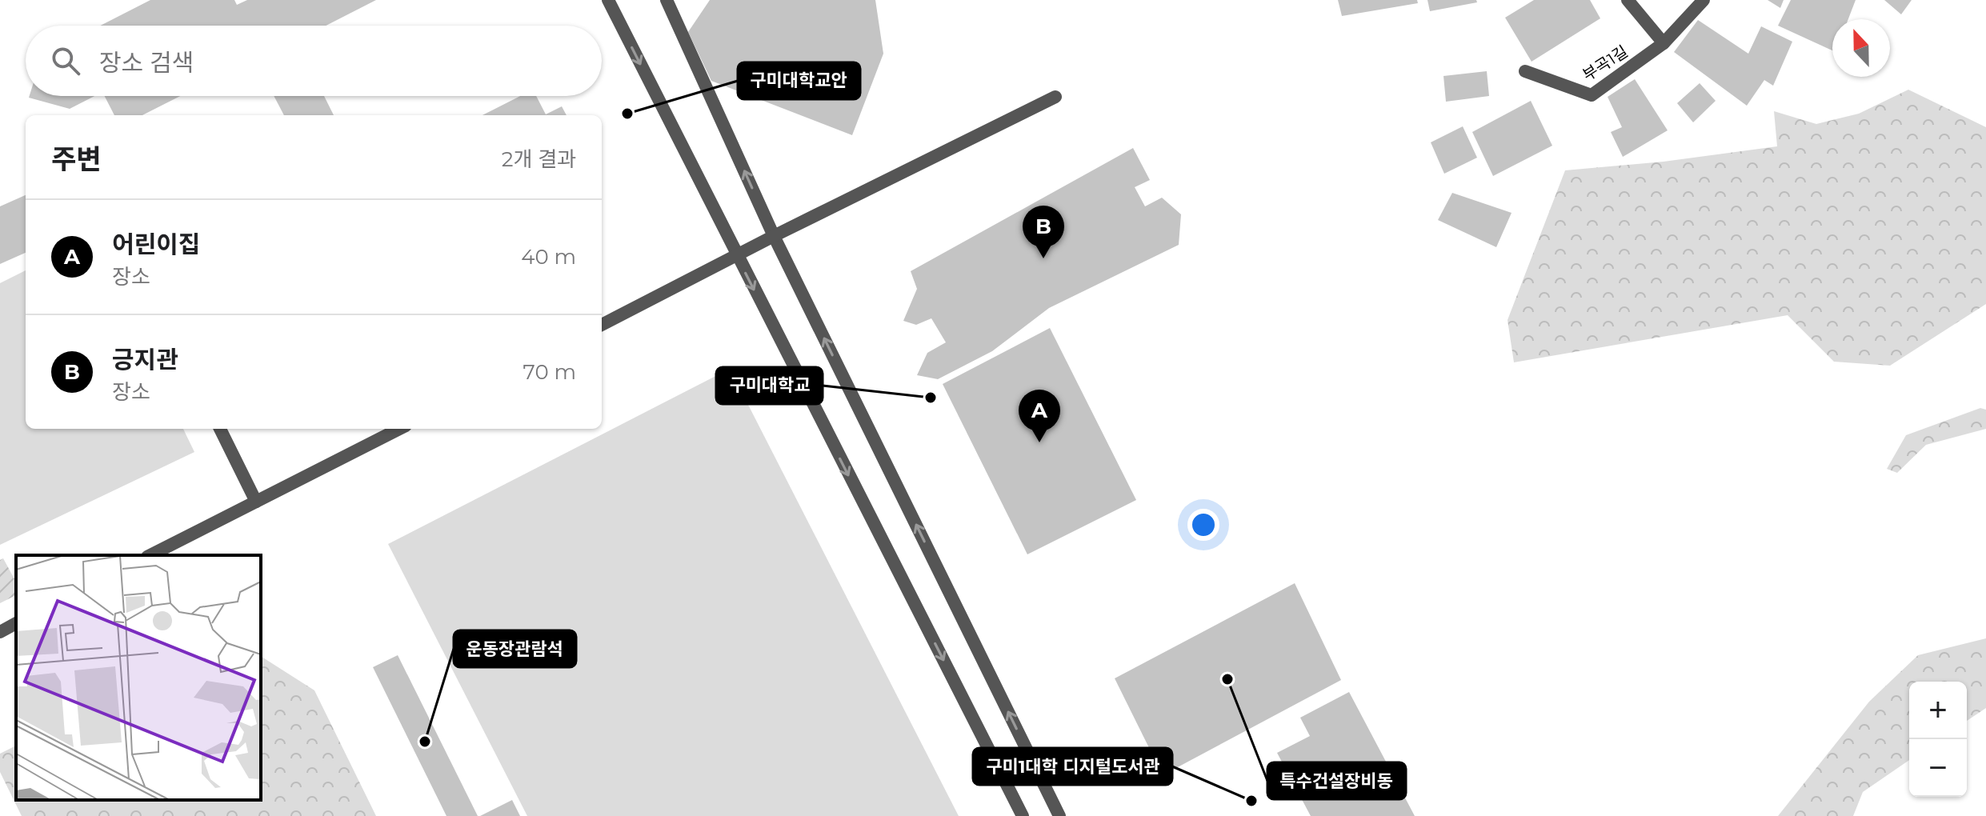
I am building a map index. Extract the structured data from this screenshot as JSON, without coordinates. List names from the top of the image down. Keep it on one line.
{"streets":{"street":["부곡1길"]},"places":["구미대학교안","구미대학교","특수건설장비동","운동장관람석","구미1대학 디지털도서관"],"north":"top","page":{"search":"장소 검색","heading":["주변","2개 결과"],"list":[{"mark":"A","name":"어린이집","note":"장소","value":"40 m"},{"mark":"B","name":"긍지관","note":"장소","value":"70 m"}],"pins":["B","A"],"map_buttons":["+","−"]}}
